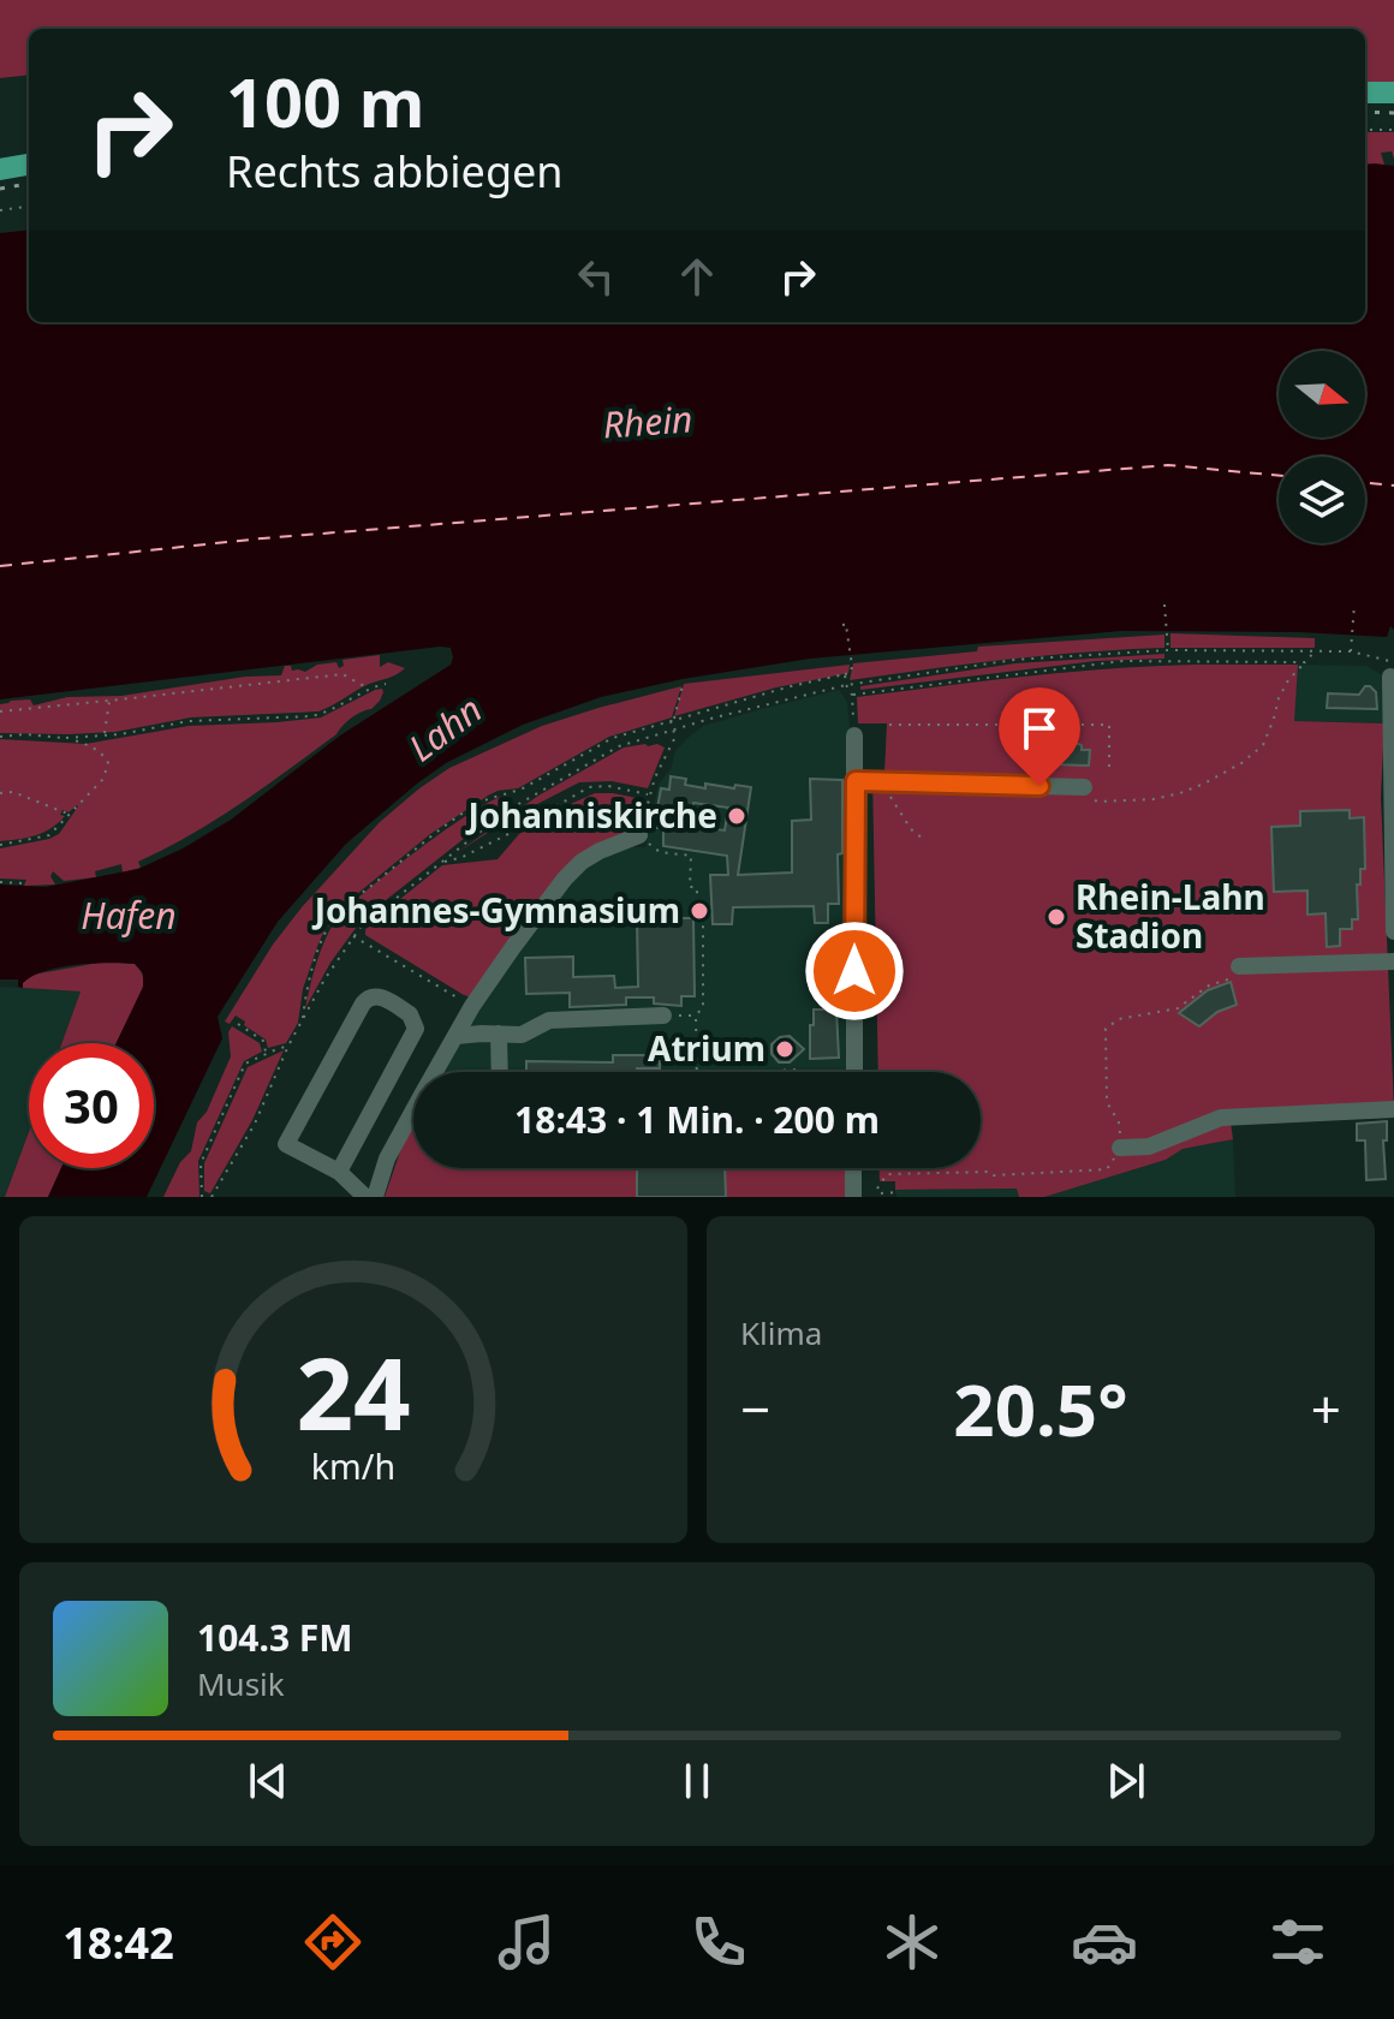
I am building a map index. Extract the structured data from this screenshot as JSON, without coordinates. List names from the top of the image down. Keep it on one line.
{"water":["Rhein","Lahn","Hafen"],"places":["Johanniskirche","Johannes-Gymnasium","Rhein-Lahn Stadion","Atrium"],"north":"right","page":{"turn":["100 m","Rechts abbiegen"],"limit":"30","trip":"18:43 · 1 Min. · 200 m","tile":"Klima","heat":["−","20.5°","+"],"song":["104.3 FM","Musik"],"tabs":"18:42","gauge":["24","km/h"]}}
